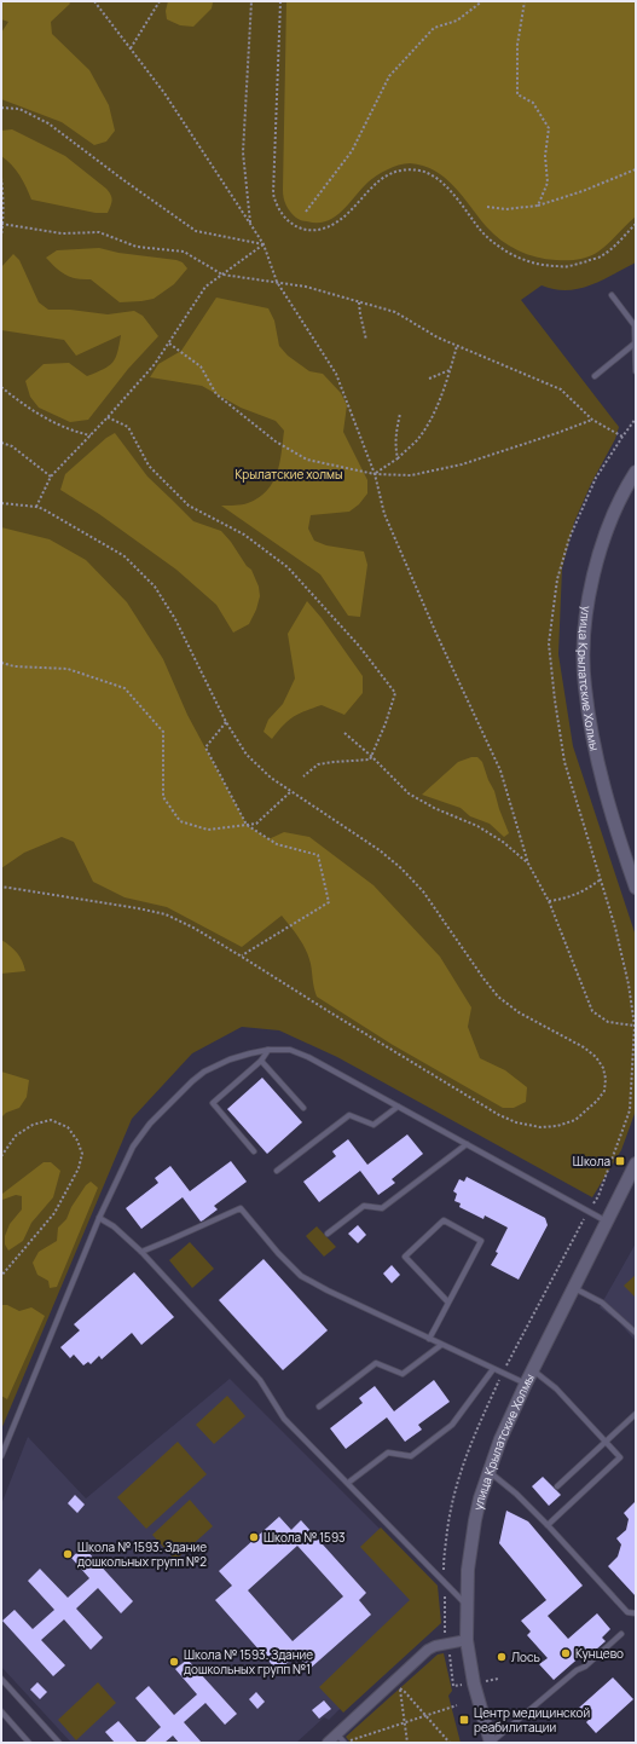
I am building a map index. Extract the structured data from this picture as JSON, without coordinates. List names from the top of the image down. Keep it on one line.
{"streets":{"street":["улица Крылатские Холмы"]},"parks":["Крылатские холмы"],"places":{"transit":["Школа","Центр медицинской реабилитации"],"other":["Школа № 1593","Школа № 1593. Здание дошкольных групп №2","Кунцево","Лось","Школа № 1593. Здание дошкольных групп №1"]}}
